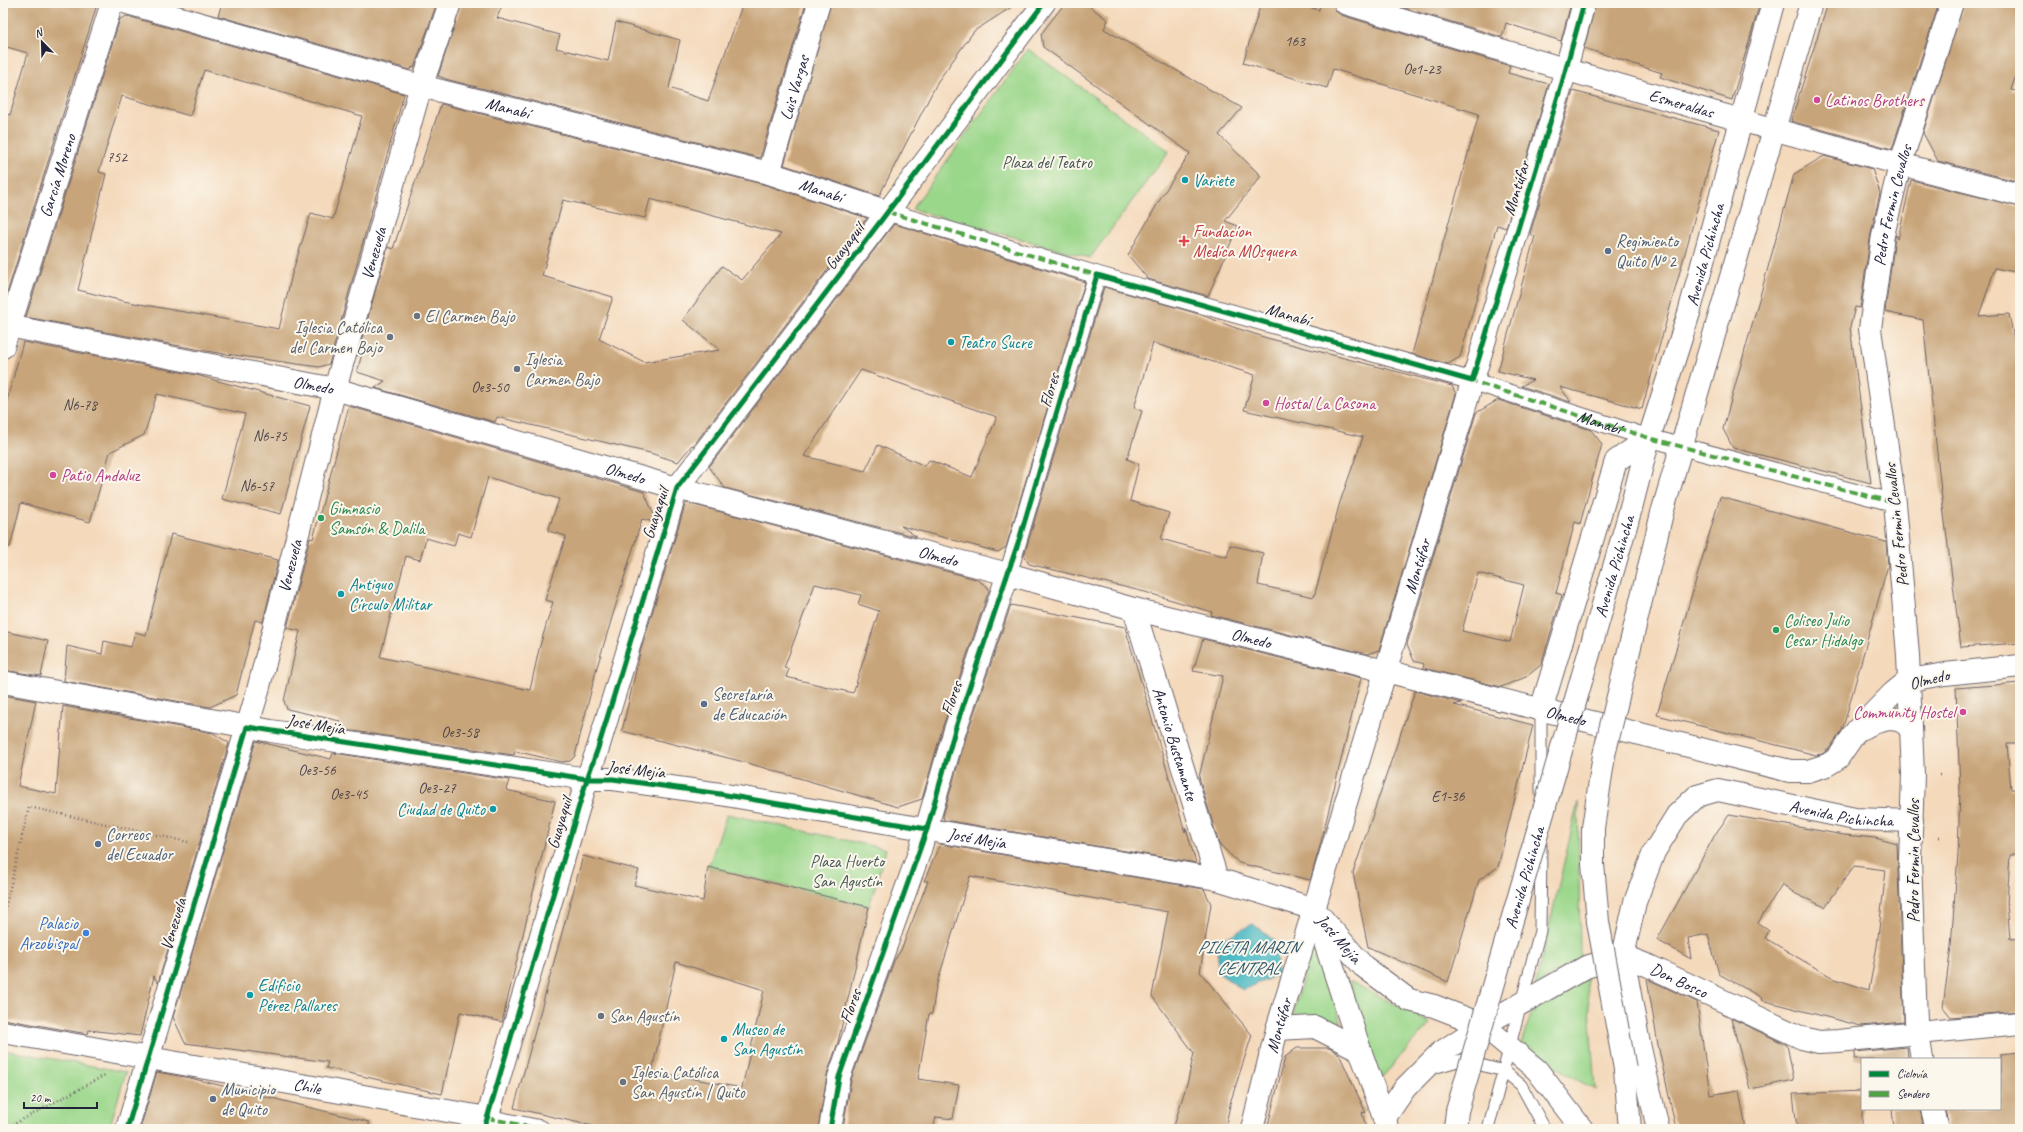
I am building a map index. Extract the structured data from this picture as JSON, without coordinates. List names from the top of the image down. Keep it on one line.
{"streets":{"street":["Luis Vargas","Esmeraldas","Manabí","García Moreno","Montúfar","Pedro Fermin Cevallos","Guayaquil","Venezuela","Avenida Pichincha","Olmedo","Flores","José Mejía","Antonio Bustamante","Don Bosco","Chile"]},"crossings":[["Luis Vargas","Manabí"],["Esmeraldas","Montúfar"],["Esmeraldas","Pedro Fermin Cevallos"],["Esmeraldas","Avenida Pichincha"],["Manabí","Montúfar"],["Manabí","Pedro Fermin Cevallos"],["Manabí","Guayaquil"],["Manabí","Venezuela"],["Manabí","Avenida Pichincha"],["Manabí","Flores"],["García Moreno","Olmedo"],["Montúfar","Olmedo"],["Montúfar","José Mejía"],["Pedro Fermin Cevallos","Avenida Pichincha"],["Pedro Fermin Cevallos","Olmedo"],["Pedro Fermin Cevallos","Don Bosco"],["Guayaquil","Olmedo"],["Guayaquil","José Mejía"],["Guayaquil","Chile"],["Venezuela","Olmedo"],["Venezuela","José Mejía"],["Venezuela","Chile"],["Avenida Pichincha","Don Bosco"],["Olmedo","Flores"],["Olmedo","Antonio Bustamante"],["Flores","José Mejía"],["José Mejía","Antonio Bustamante"]],"water":["PILETA MARIN CENTRAL"],"parks":["Plaza del Teatro","Plaza Huerto San Agustín"],"places":{"other":["Latinos Brothers","Variete","Regimiento Quito Nº 2","El Carmen Bajo","Iglesia Católica del Carmen Bajo","Teatro Sucre","Iglesia Carmen Bajo","Hostal La Casona","Patio Andaluz","Gimnasio Samsón & Dalila","Antiguo Círculo Militar","Coliseo Julio Cesar Hidalgo","Secretaría de Educación","Community Hostel","Ciudad de Quito","Correos del Ecuador","Palacio Arzobispal","Edificio Pérez Pallares","San Agustín","Museo de San Agustín","Iglesia Católica San Agustín | Quito","Municipio de Quito"],"health":["Fundacíon Medíca MOsquera"]},"house_numbers":["163","Oe1-23","752","Oe3-50","N6-78","N6-75","N6-57","Oe3-58","Oe3-56","Oe3-27","Oe3-45","E1-36"],"legend":["Ciclovía","Sendero"],"scale_bar":"20 m","north":"top left"}
